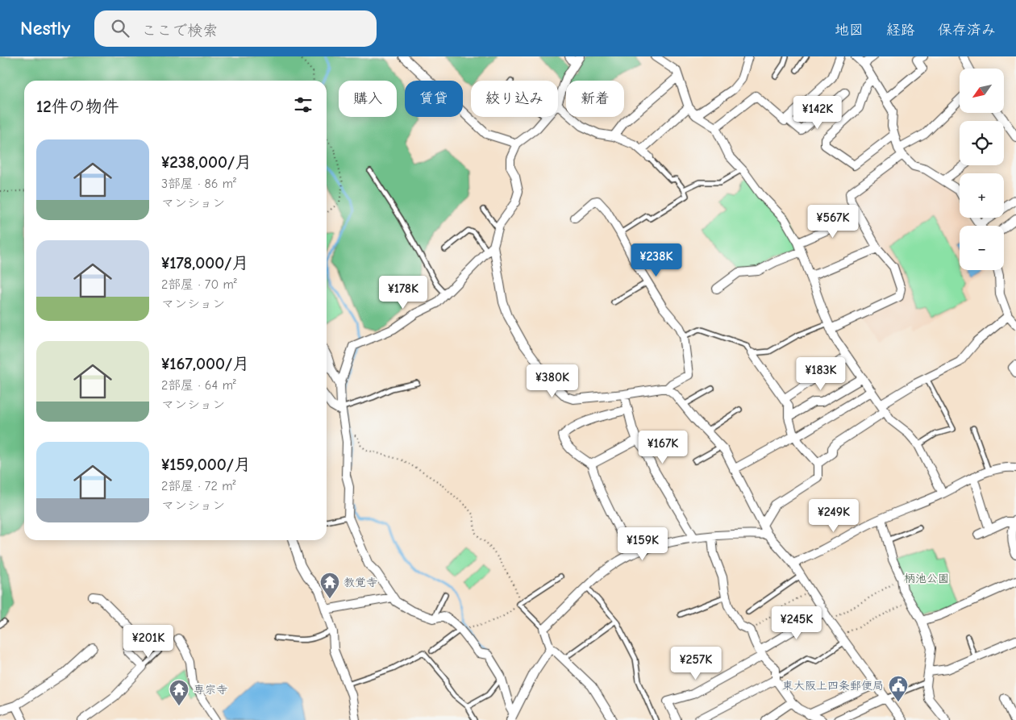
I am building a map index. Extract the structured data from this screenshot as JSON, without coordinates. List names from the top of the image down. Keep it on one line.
{"parks":["柄池公園"],"places":{"temple":["教覚寺","専宗寺"],"public building":["東大阪上四条郵便局"]},"north":"bottom left","page":{"header":"Nestly","search":"ここで検索","nav":["地図","経路","保存済み"],"map_buttons":["+","−"],"chip":["購入","賃貸","絞り込み","新着"],"heading":"12件の物件","price":["¥142K","¥567K","¥238K","¥178K","¥183K","¥380K","¥167K","¥249K","¥159K","¥245K","¥201K","¥257K"],"list":[{"name":"¥238,000/月","note":"3部屋 · 86 m² · マンション"},{"name":"¥178,000/月","note":"2部屋 · 70 m² · マンション"},{"name":"¥167,000/月","note":"2部屋 · 64 m² · マンション"},{"name":"¥159,000/月","note":"2部屋 · 72 m² · マンション"}]}}
